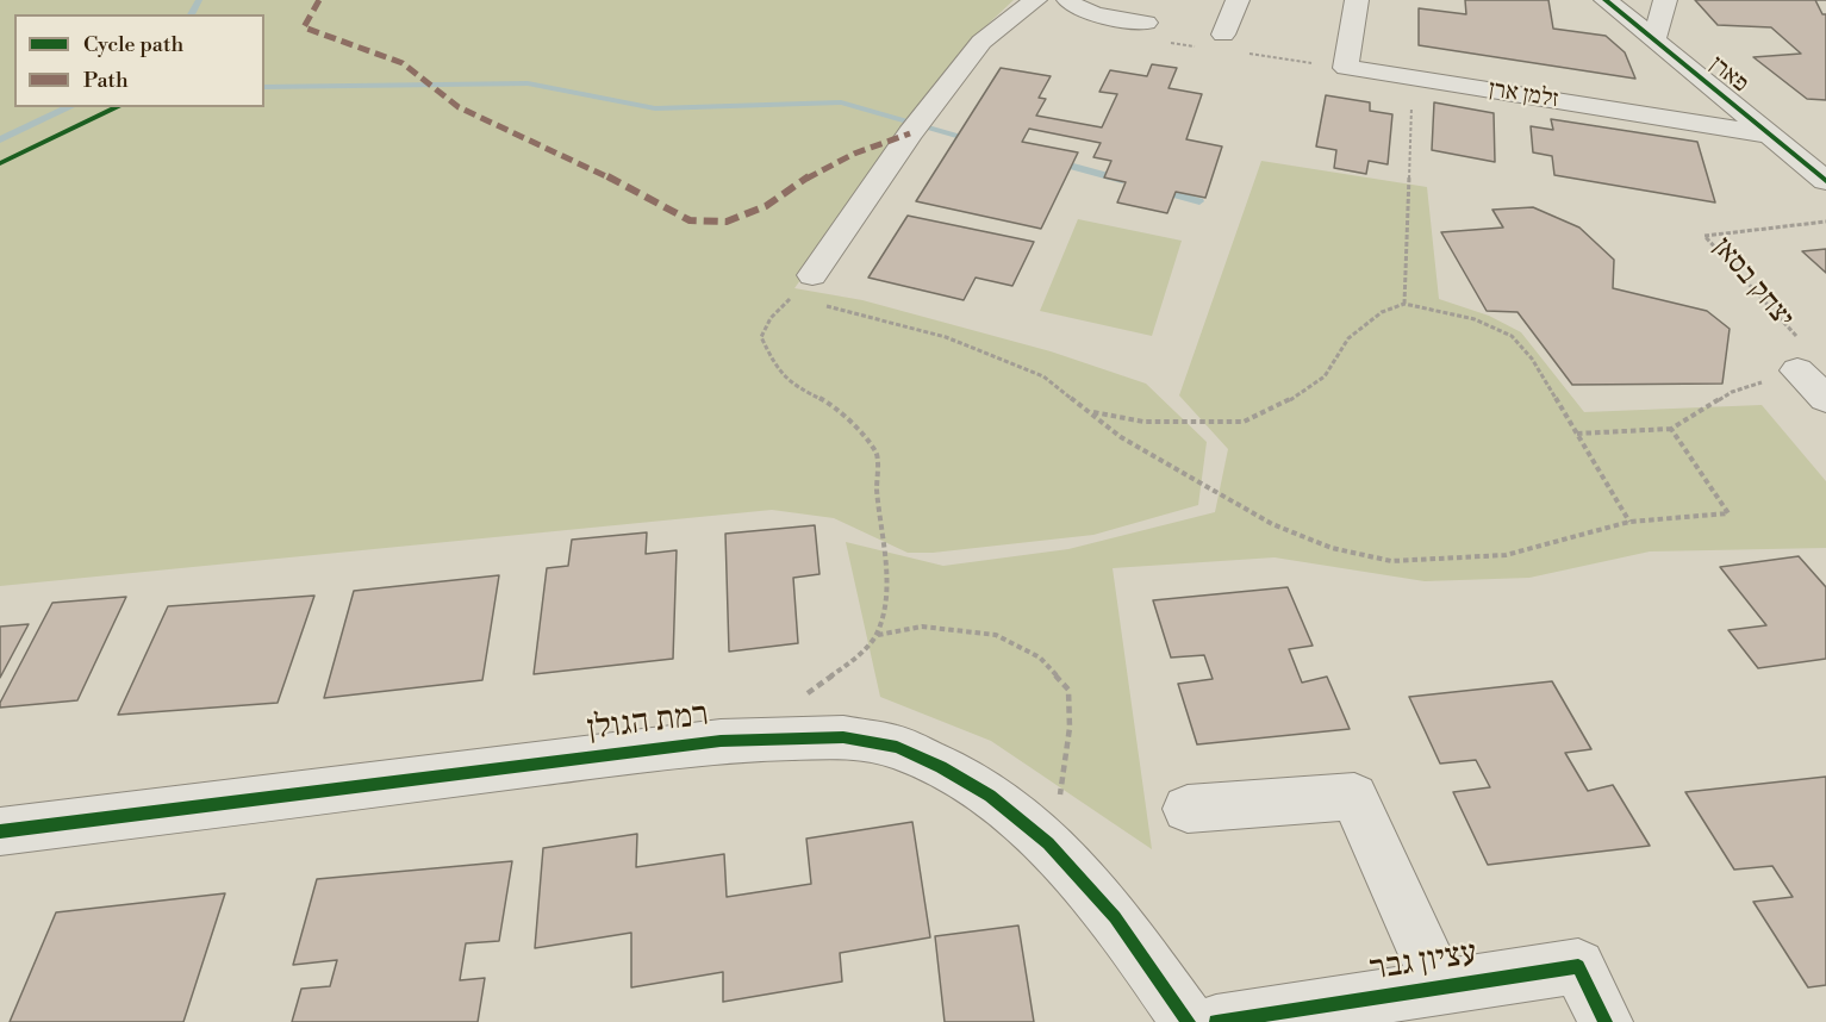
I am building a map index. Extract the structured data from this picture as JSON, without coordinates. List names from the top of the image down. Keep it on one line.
{"streets":{"street":["פארן","זלמן ארן","יצחק בסאן","רמת הגולן","עציון גבר"]},"crossings":[["פארן","זלמן ארן"]],"legend":["Cycle path","Path"]}
